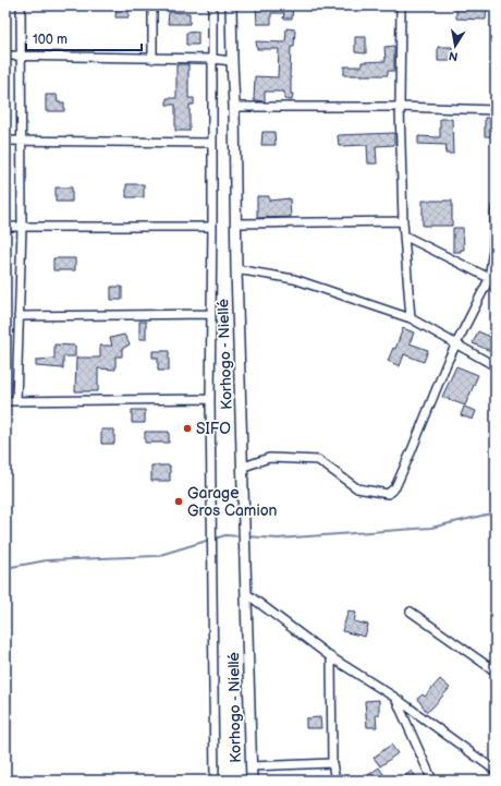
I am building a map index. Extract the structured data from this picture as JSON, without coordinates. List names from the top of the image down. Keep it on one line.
{"streets":{"main road":["Korhogo - Niellé"]},"places":["SIFO","Garage Gros Camion"],"scale_bar":"100 m","north":"bottom"}
